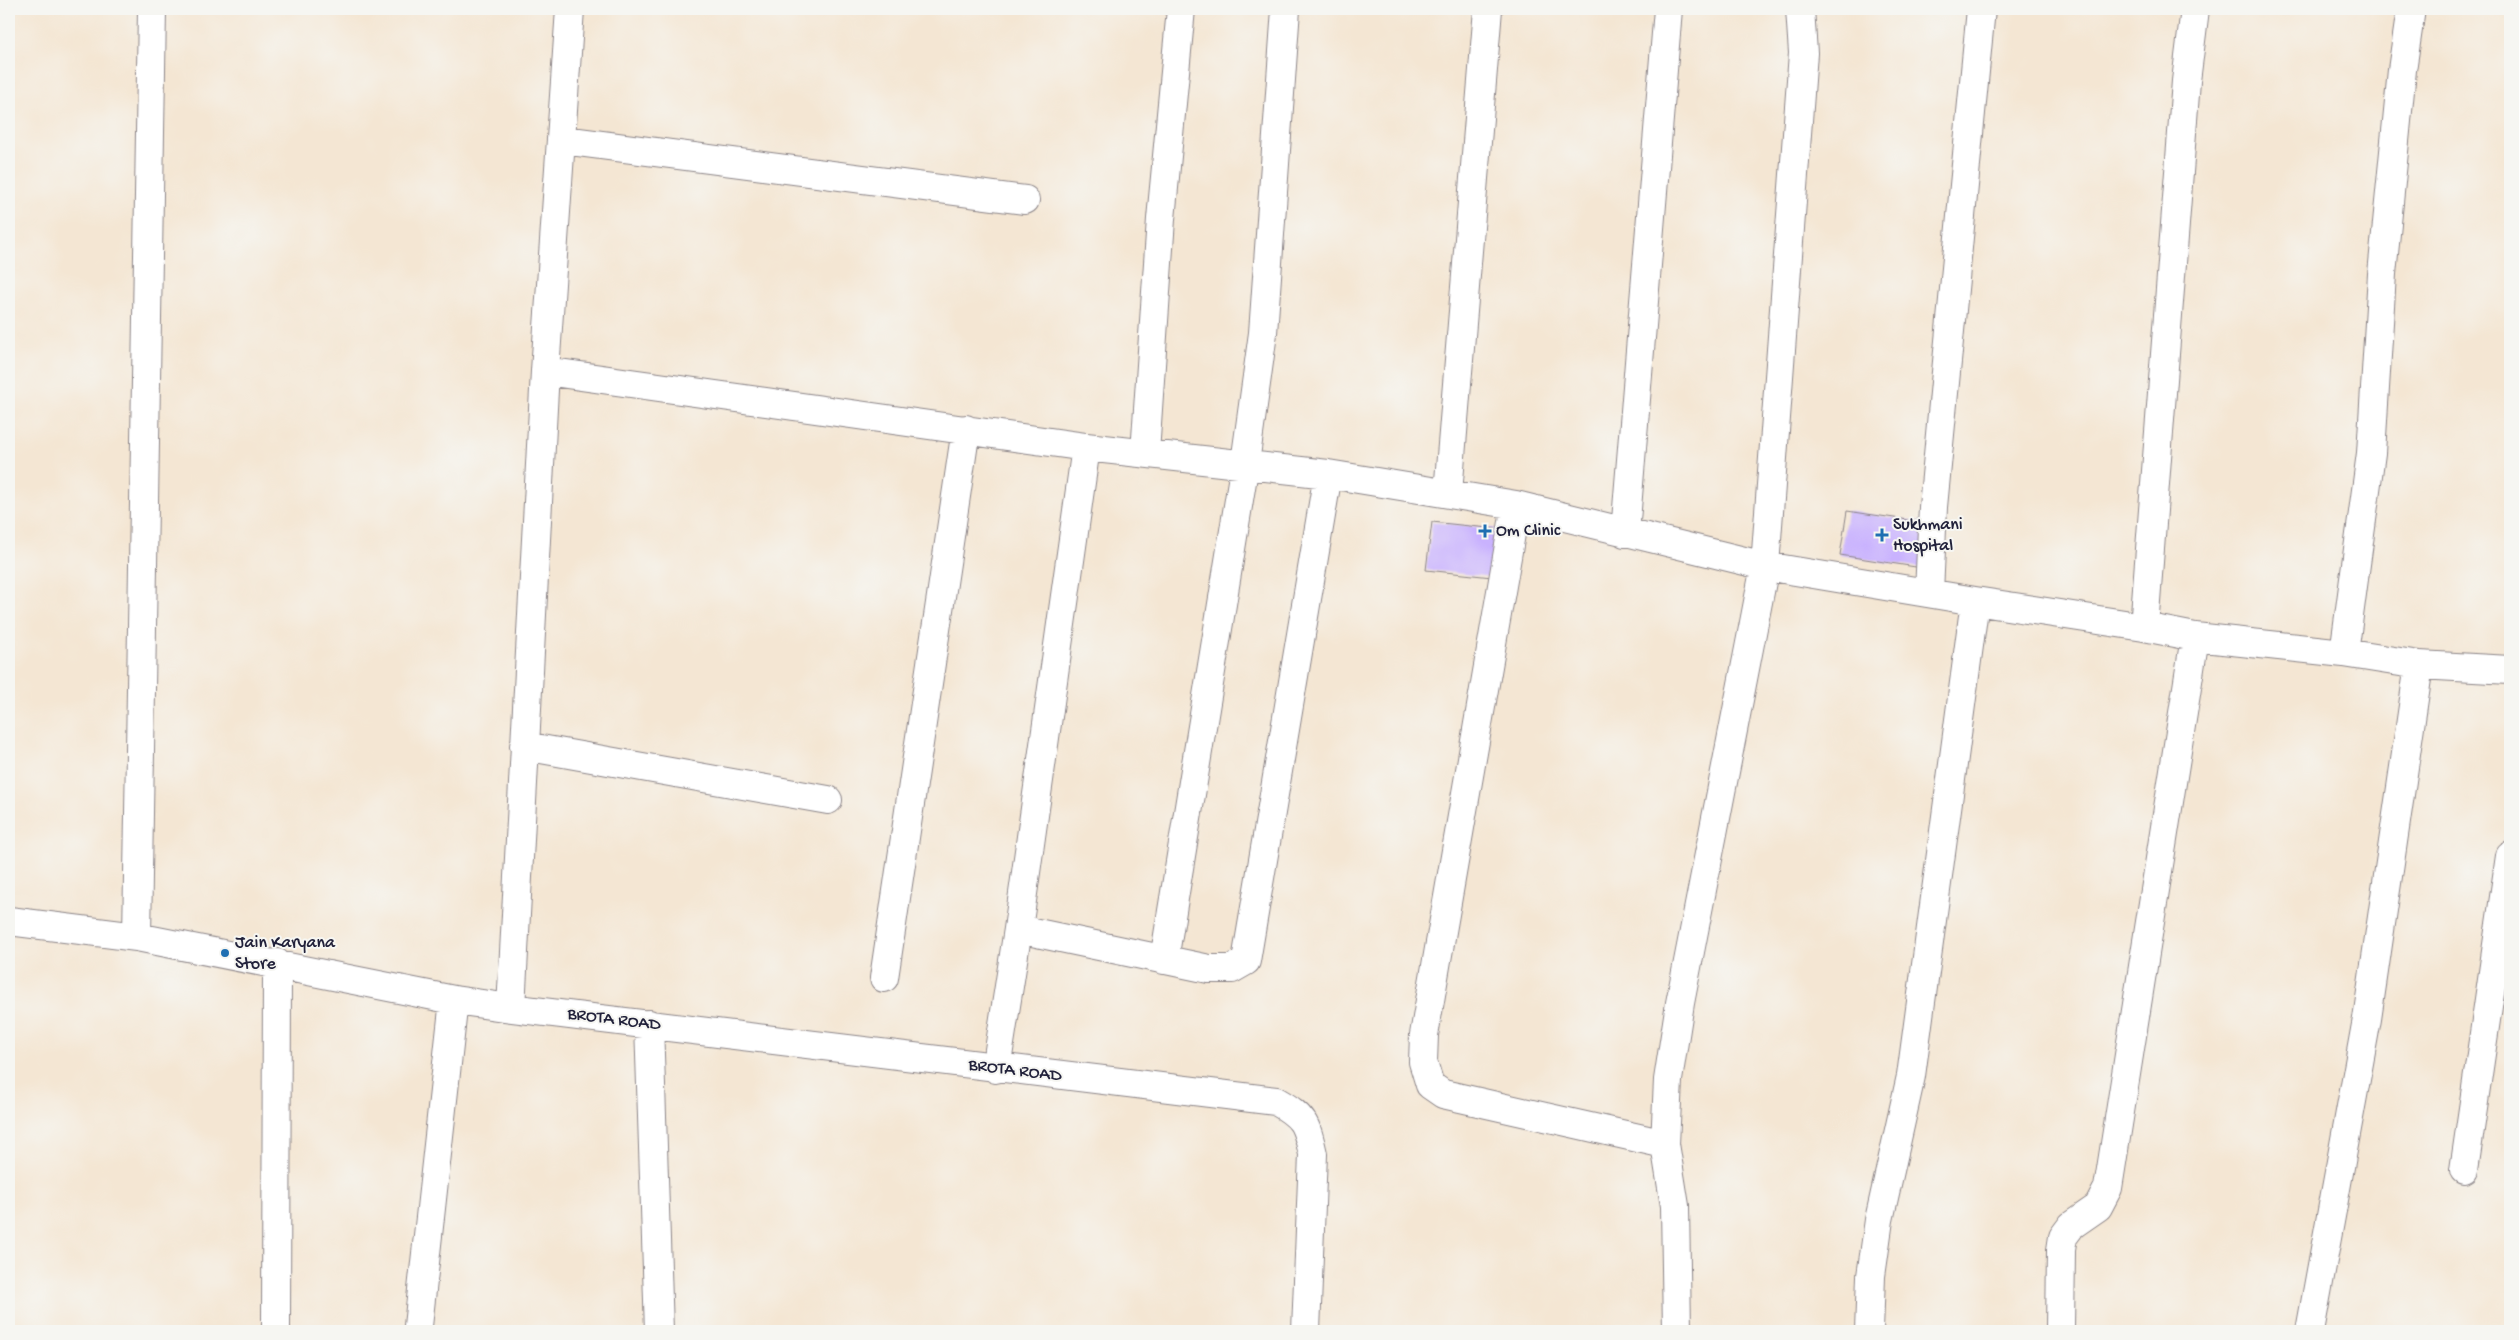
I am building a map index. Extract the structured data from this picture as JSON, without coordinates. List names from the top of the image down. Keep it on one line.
{"streets":{"street":["BROTA ROAD"]},"places":{"health":["Om Clinic","Sukhmani Hospital"],"other":["Jain Karyana Store"]}}
